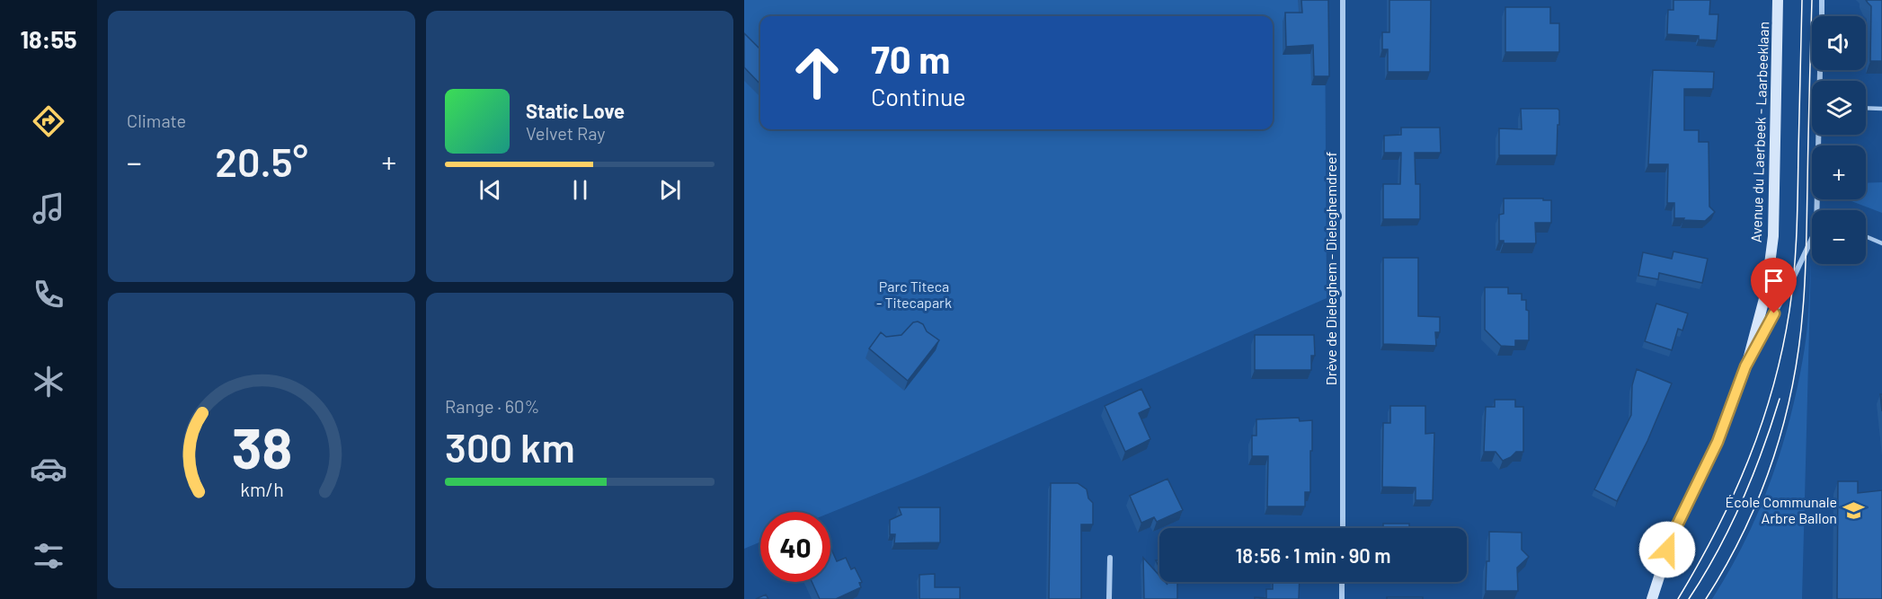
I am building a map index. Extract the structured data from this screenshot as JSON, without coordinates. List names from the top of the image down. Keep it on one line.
{"streets":{"street":["Avenue du Laerbeek - Laarbeeklaan","Drève de Dieleghem - Dieleghemdreef"]},"parks":["Parc Titeca - Titecapark"],"places":{"school or university":["École Communale Arbre Ballon"]},"page":{"tabs":"18:55","tile":["Climate",["Range · 60%","300 km"]],"map_buttons":["+","−"],"turn":["70 m","Continue"],"song":["Static Love","Velvet Ray"],"heat":["−","20.5°","+"],"limit":"40","trip":"18:56 · 1 min · 90 m","gauge":["38","km/h"]}}
